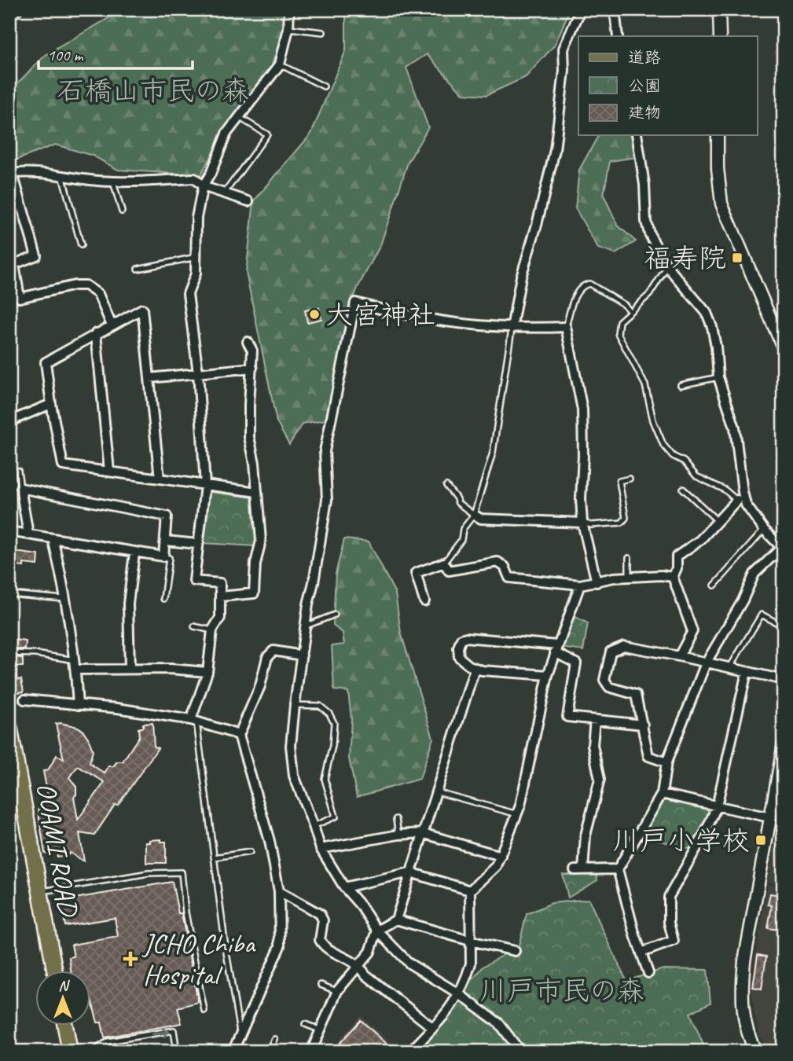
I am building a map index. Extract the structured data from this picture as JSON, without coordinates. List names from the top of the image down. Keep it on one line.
{"streets":{"main road":["OOAMI ROAD"]},"parks":["石橋山市民の森","川戸市民の森"],"places":{"transit":["福寿院","川戸小学校"],"other":["大宮神社"],"health":["JCHO Chiba Hospital"]},"legend":["道路","公園","建物"],"scale_bar":"100 m","north":"top"}
